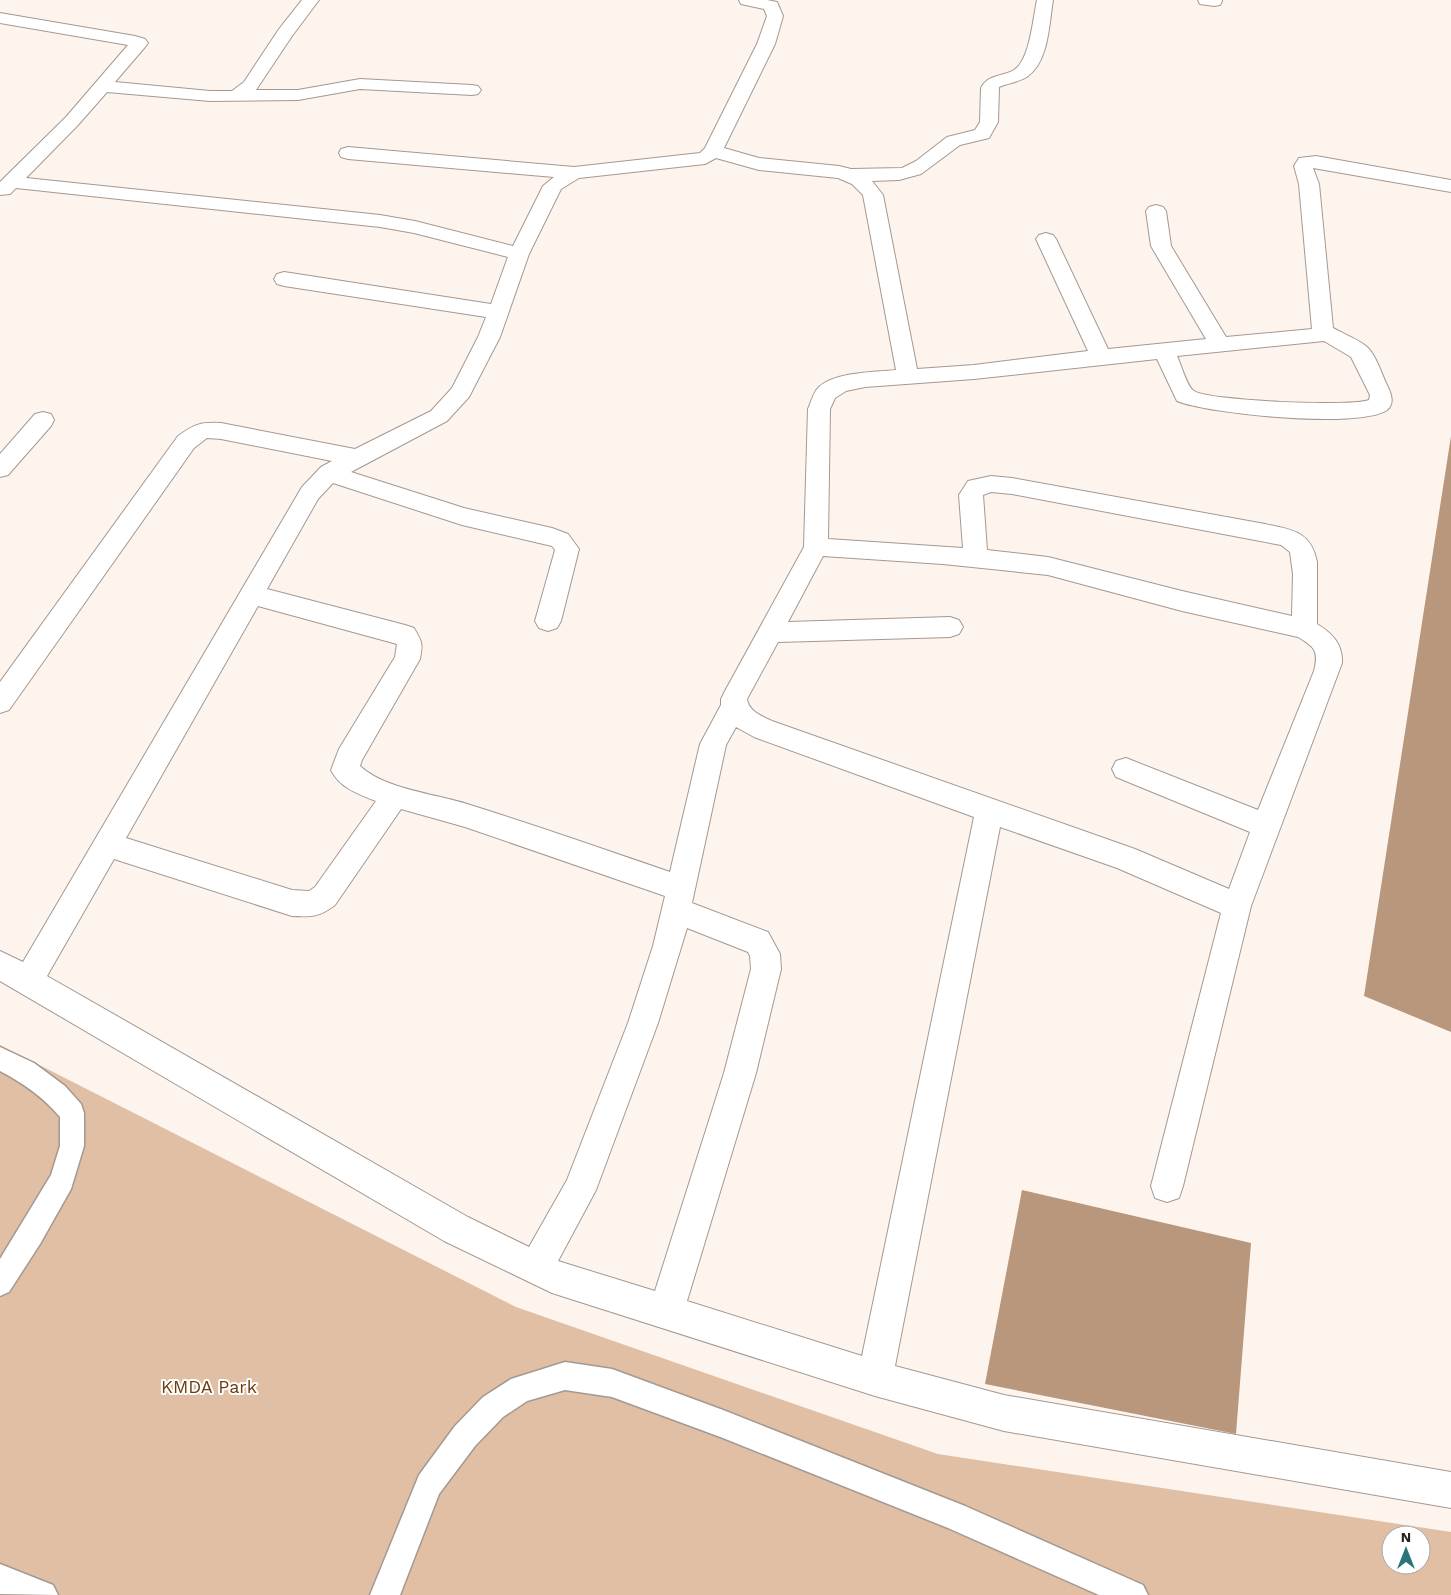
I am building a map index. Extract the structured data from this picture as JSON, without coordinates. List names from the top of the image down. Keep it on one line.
{"parks":["KMDA Park"],"north":"top"}
